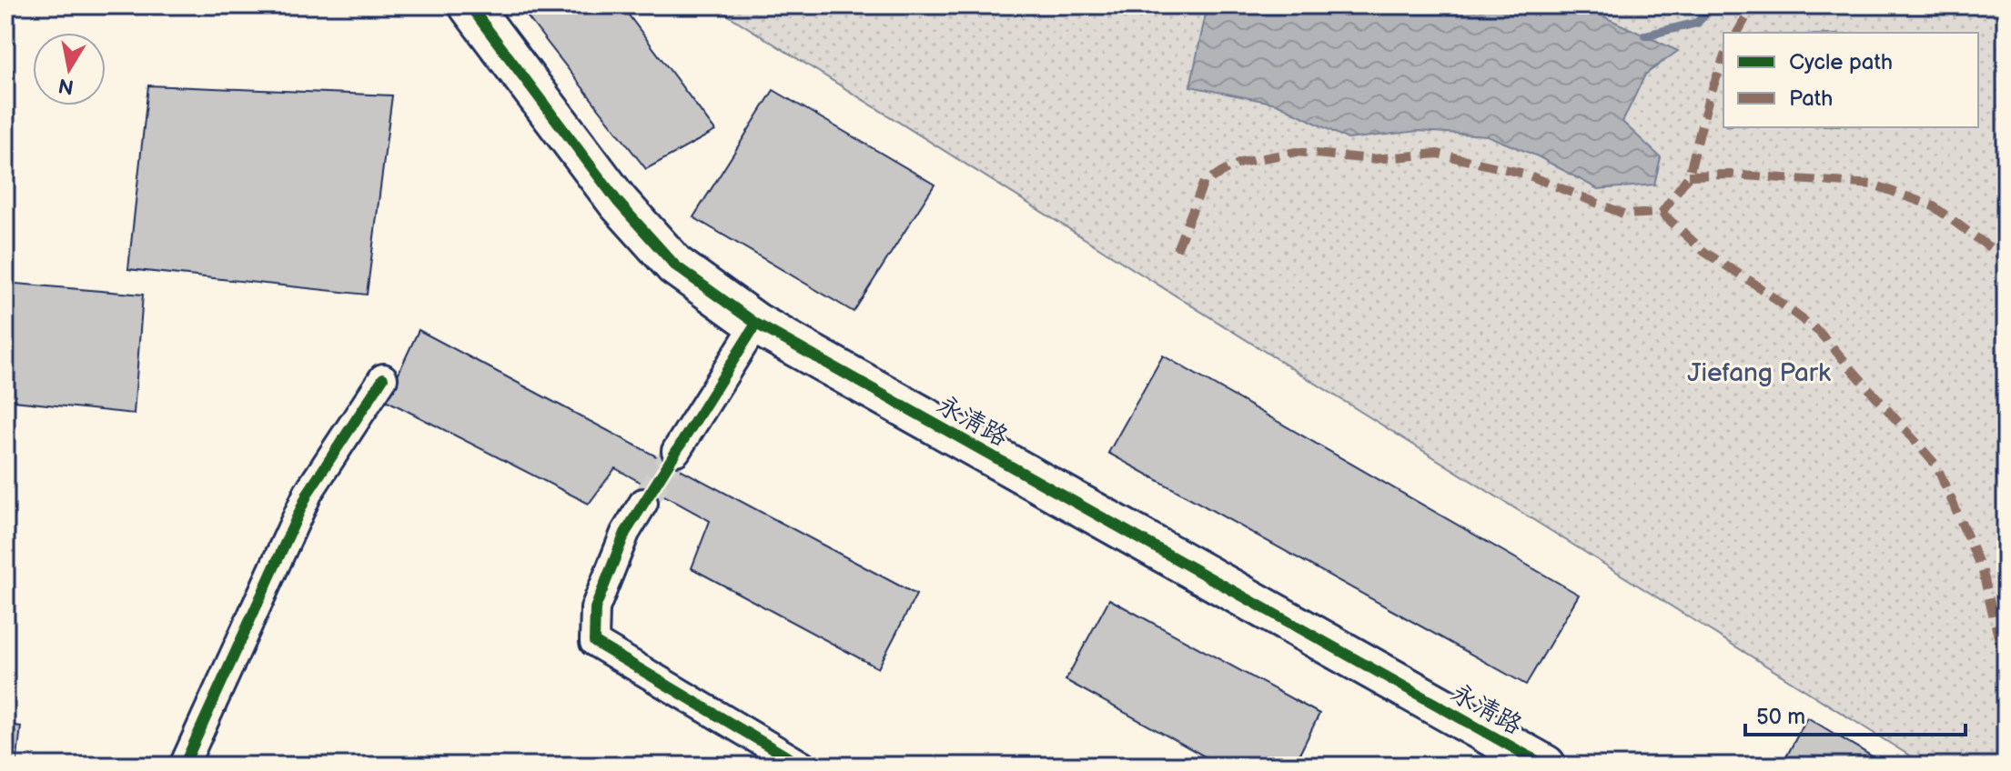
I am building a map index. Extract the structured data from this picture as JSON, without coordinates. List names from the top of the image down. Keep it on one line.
{"streets":{"street":["永清路"]},"parks":["Jiefang Park"],"legend":["Cycle path","Path"],"scale_bar":"50 m","north":"bottom"}
